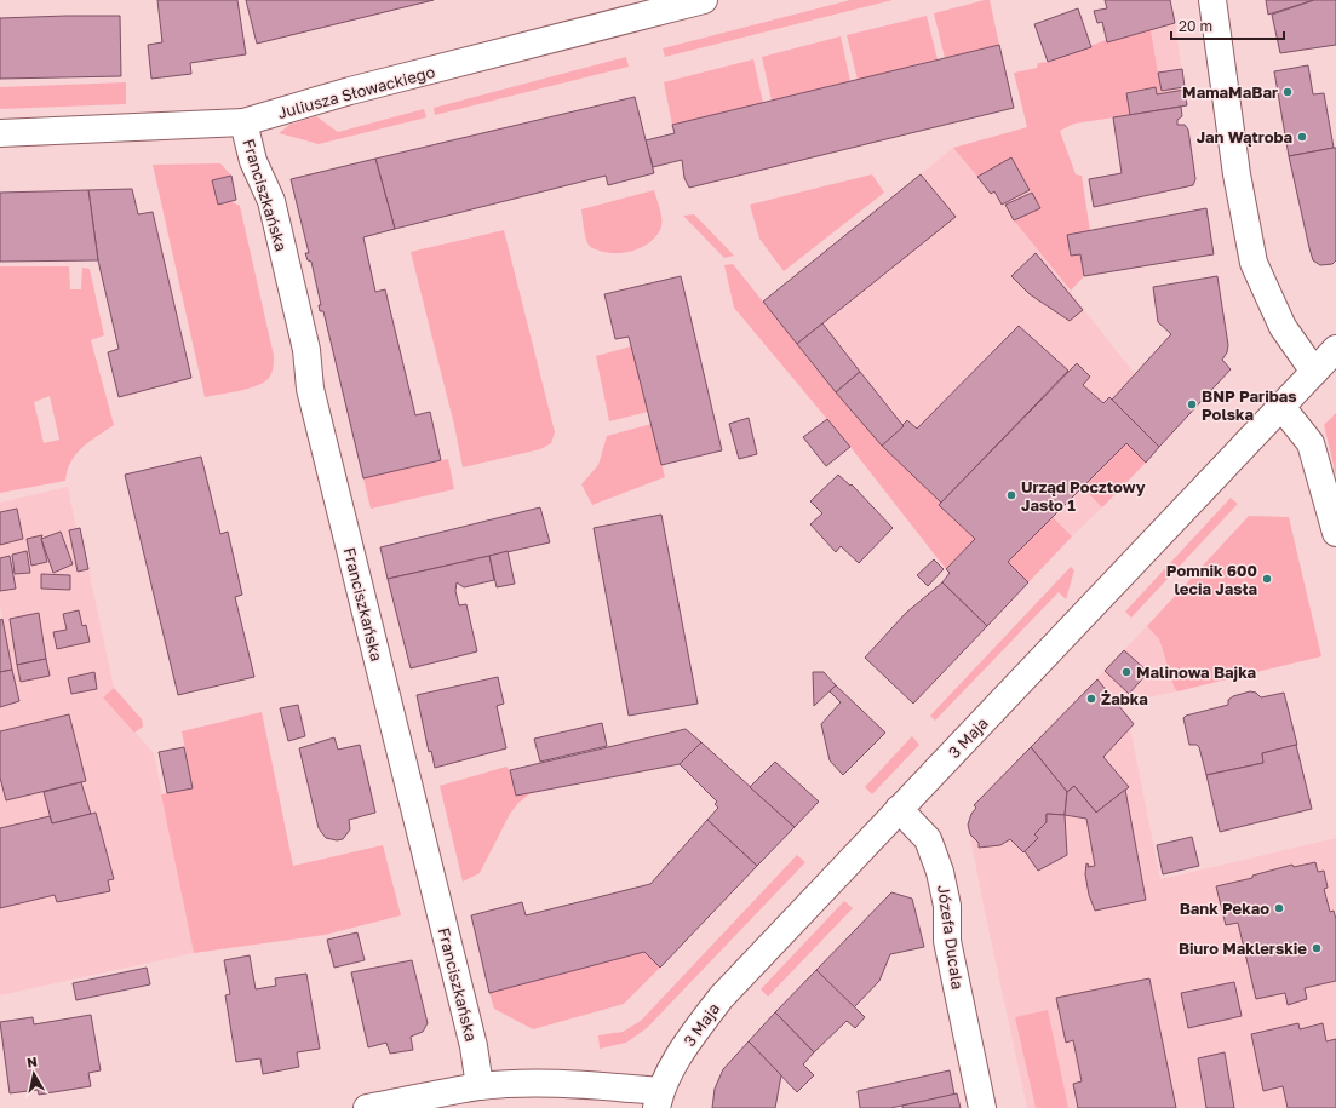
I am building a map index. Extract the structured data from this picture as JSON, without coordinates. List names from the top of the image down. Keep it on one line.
{"streets":{"street":["Juliusza Słowackiego","Franciszkańska","3 Maja","Józefa Ducala"]},"crossings":[["Juliusza Słowackiego","Franciszkańska"],["3 Maja","Józefa Ducala"]],"places":["MamaMaBar","Jan Wątroba","BNP Paribas Polska","Urząd Pocztowy Jasło 1","Pomnik 600 lecia Jasła","Malinowa Bajka","Żabka","Bank Pekao","Biuro Maklerskie"],"scale_bar":"20 m","north":"top"}
